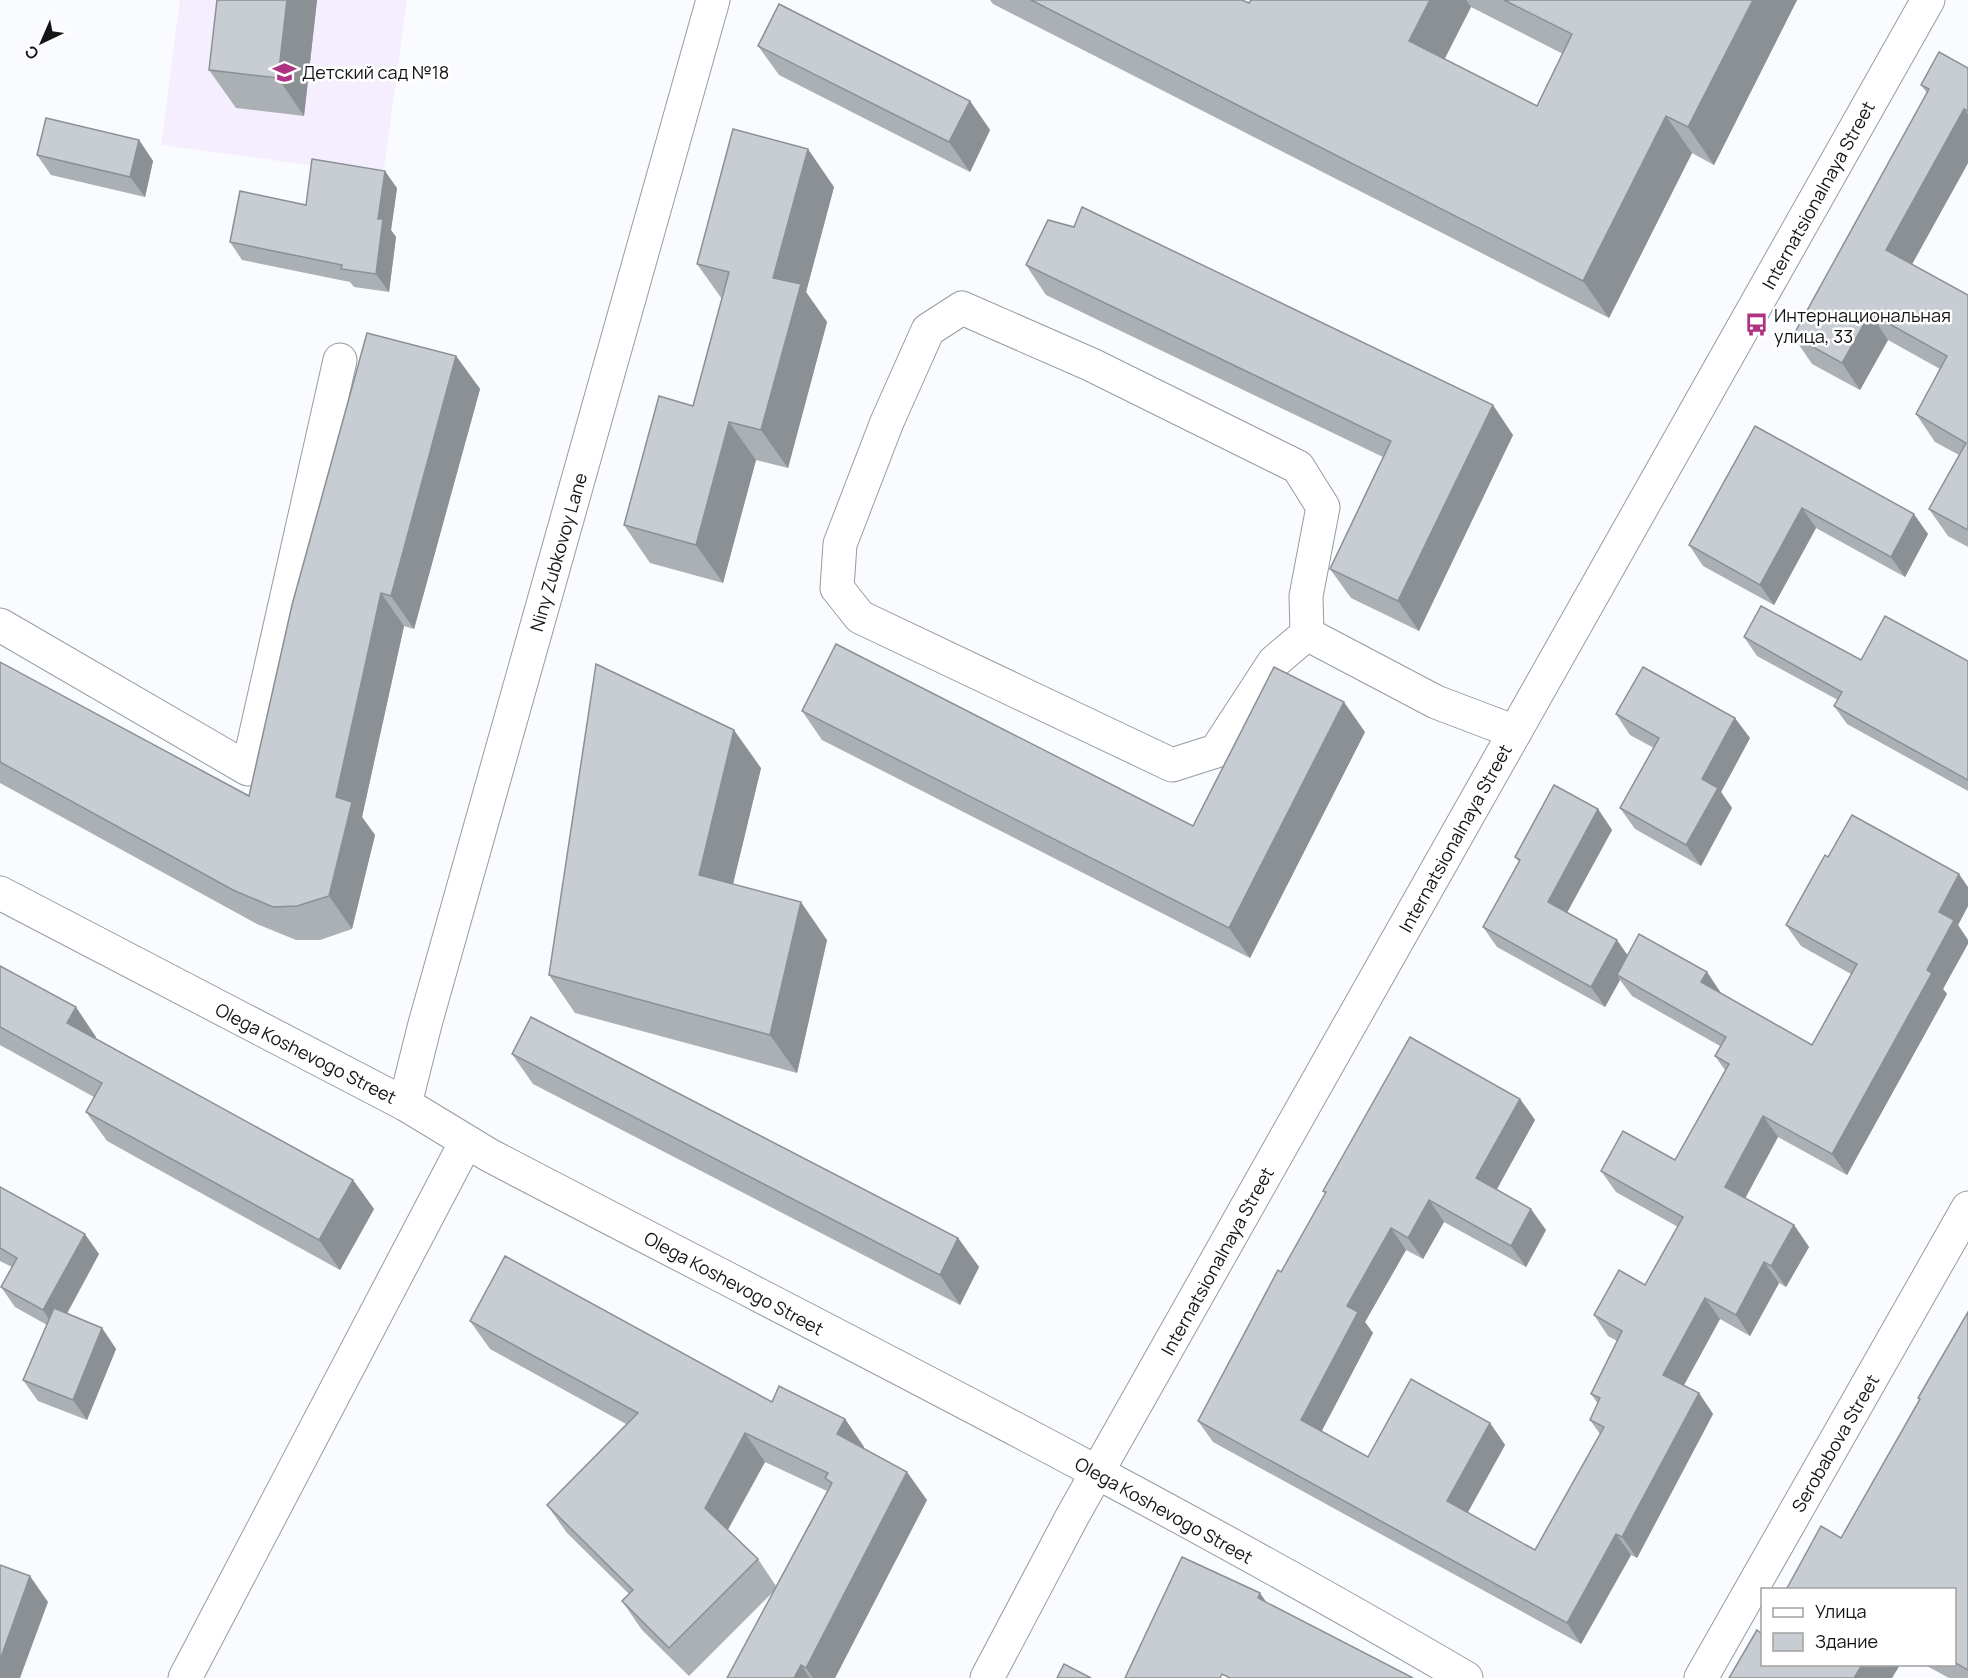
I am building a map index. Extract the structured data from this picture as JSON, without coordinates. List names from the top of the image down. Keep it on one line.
{"streets":{"street":["Internatsionalnaya Street","Niny Zubkovoy Lane","Olega Koshevogo Street","Serobabova Street"]},"crossings":[["Internatsionalnaya Street","Olega Koshevogo Street"],["Niny Zubkovoy Lane","Olega Koshevogo Street"]],"places":{"school or university":["Детский сад №18"],"bus stop":["Интернациональная улица, 33"]},"legend":["Улица","Здание"],"north":"bottom left"}
